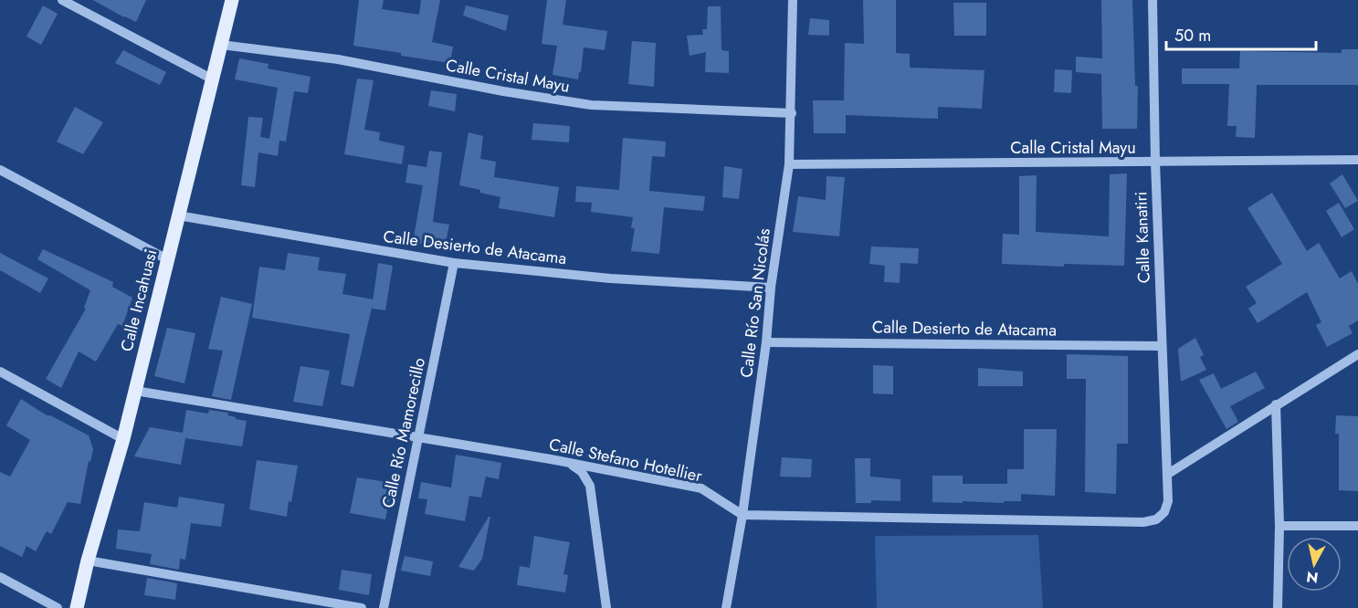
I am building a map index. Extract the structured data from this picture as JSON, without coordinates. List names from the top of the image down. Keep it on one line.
{"streets":{"main road":["Calle Incahuasi"],"street":["Calle Cristal Mayu","Calle Kanatiri","Calle Desierto de Atacama","Calle Río San Nicolás","Calle Río Mamorecillo","Calle Stefano Hotellier"]},"crossings":[["Calle Cristal Mayu","Calle Kanatiri"],["Calle Cristal Mayu","Calle Incahuasi"],["Calle Cristal Mayu","Calle Río San Nicolás"],["Calle Kanatiri","Calle Desierto de Atacama"],["Calle Desierto de Atacama","Calle Incahuasi"],["Calle Desierto de Atacama","Calle Río San Nicolás"],["Calle Desierto de Atacama","Calle Río Mamorecillo"],["Calle Incahuasi","Calle Stefano Hotellier"],["Calle Río San Nicolás","Calle Stefano Hotellier"],["Calle Río Mamorecillo","Calle Stefano Hotellier"]],"scale_bar":"50 m","north":"bottom"}
